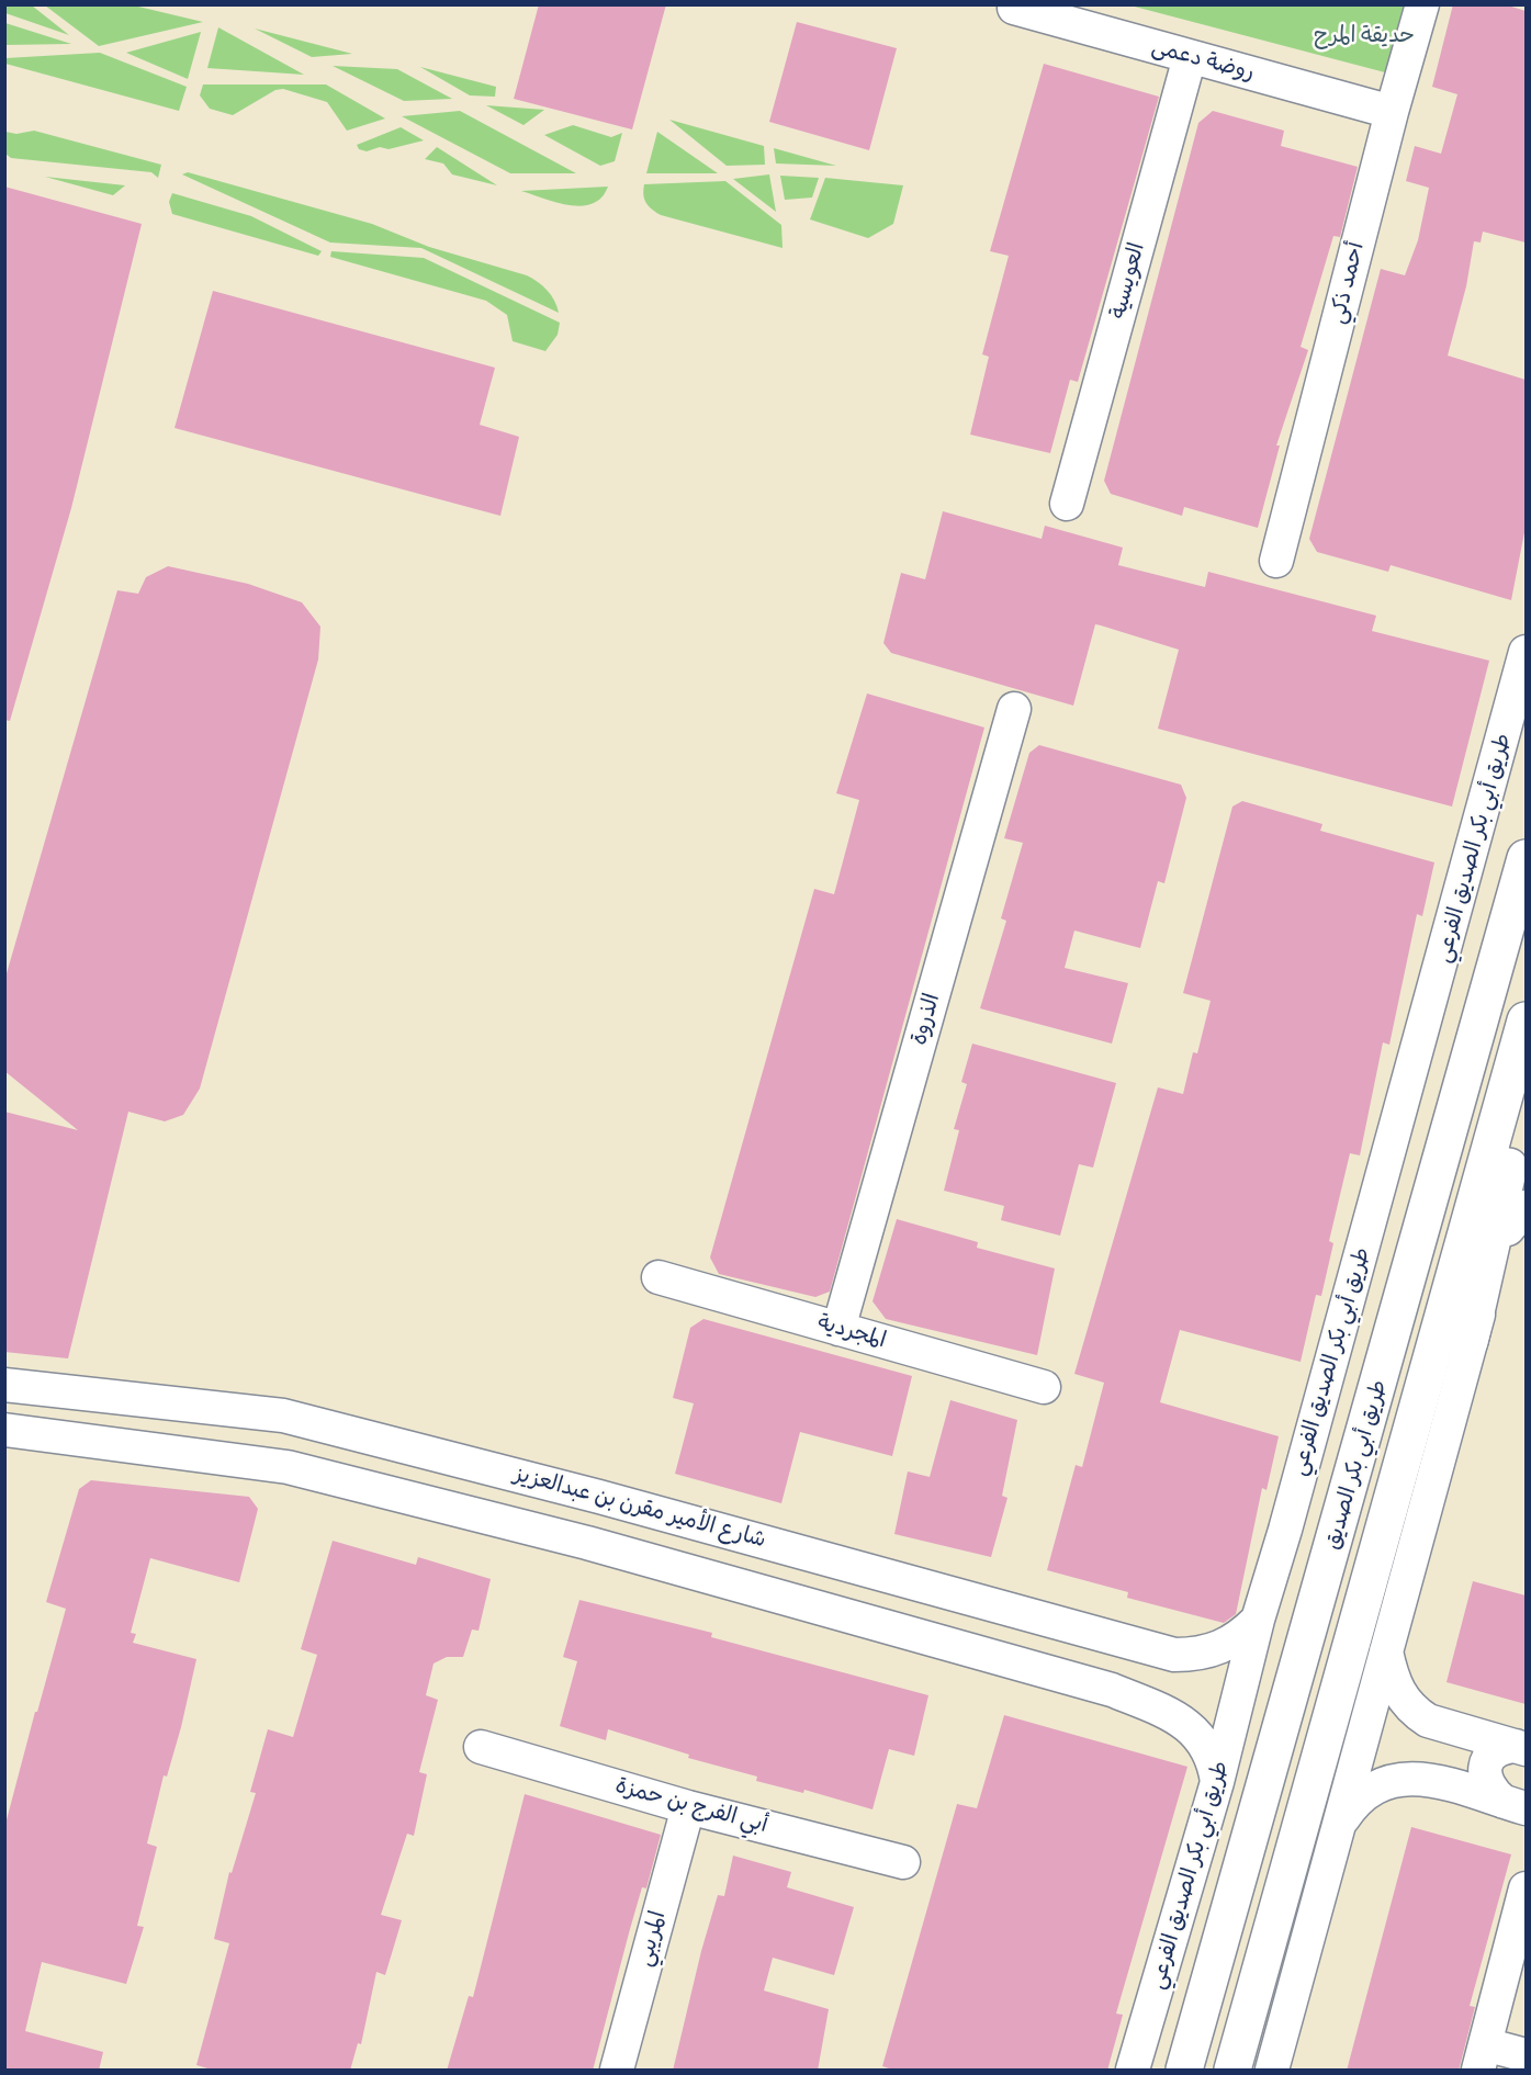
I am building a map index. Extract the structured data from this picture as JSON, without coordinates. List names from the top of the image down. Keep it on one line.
{"streets":{"main road":["طريق أبي بكر الصديق"],"street":["روضة دعمى","العويسية","أحمد ذكي","طريق أبي بكر الصديق الفرعي","الذروة","المجردية","شارع الأمير مقرن بن عبدالعزيز","أبي الفرج بن حمزة","المريبي"]},"crossings":[["روضة دعمى","العويسية"],["روضة دعمى","أحمد ذكي"],["طريق أبي بكر الصديق الفرعي","شارع الأمير مقرن بن عبدالعزيز"],["الذروة","المجردية"],["أبي الفرج بن حمزة","المريبي"]],"parks":["حديقة المرح"]}
